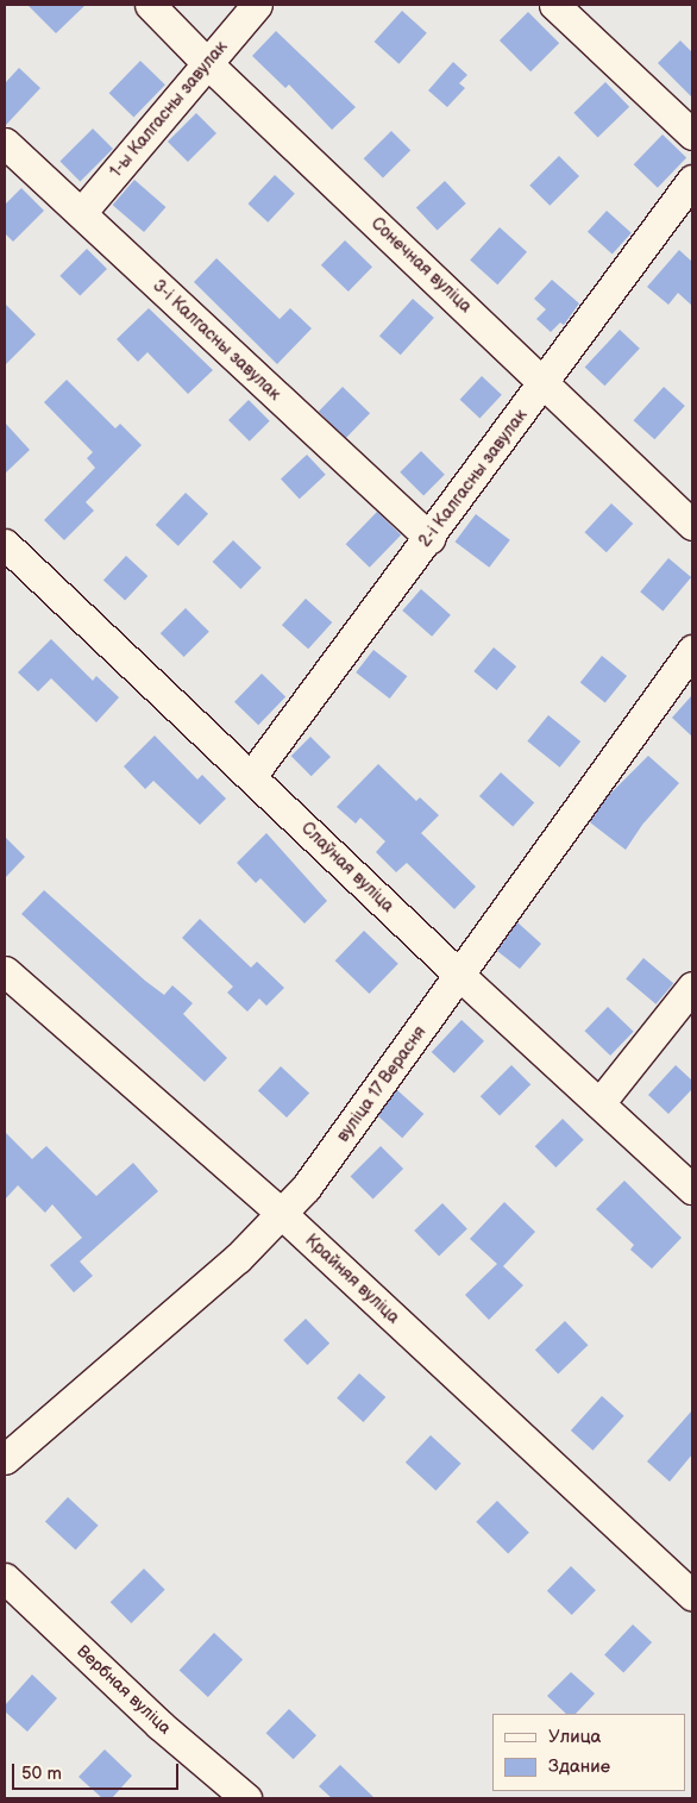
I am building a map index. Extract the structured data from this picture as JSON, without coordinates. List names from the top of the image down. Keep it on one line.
{"streets":{"street":["1-ы Калгасны завулак","Сонечная вуліца","3-і Калгасны завулак","2-і Калгасны завулак","Слаўная вуліца","вуліца 17 Верасня","Крайняя вуліца","Вербная вуліца"]},"crossings":[["1-ы Калгасны завулак","Сонечная вуліца"],["1-ы Калгасны завулак","3-і Калгасны завулак"],["Сонечная вуліца","2-і Калгасны завулак"],["3-і Калгасны завулак","2-і Калгасны завулак"],["2-і Калгасны завулак","Слаўная вуліца"],["Слаўная вуліца","вуліца 17 Верасня"],["вуліца 17 Верасня","Крайняя вуліца"]],"legend":["Улица","Здание"],"scale_bar":"50 m"}
